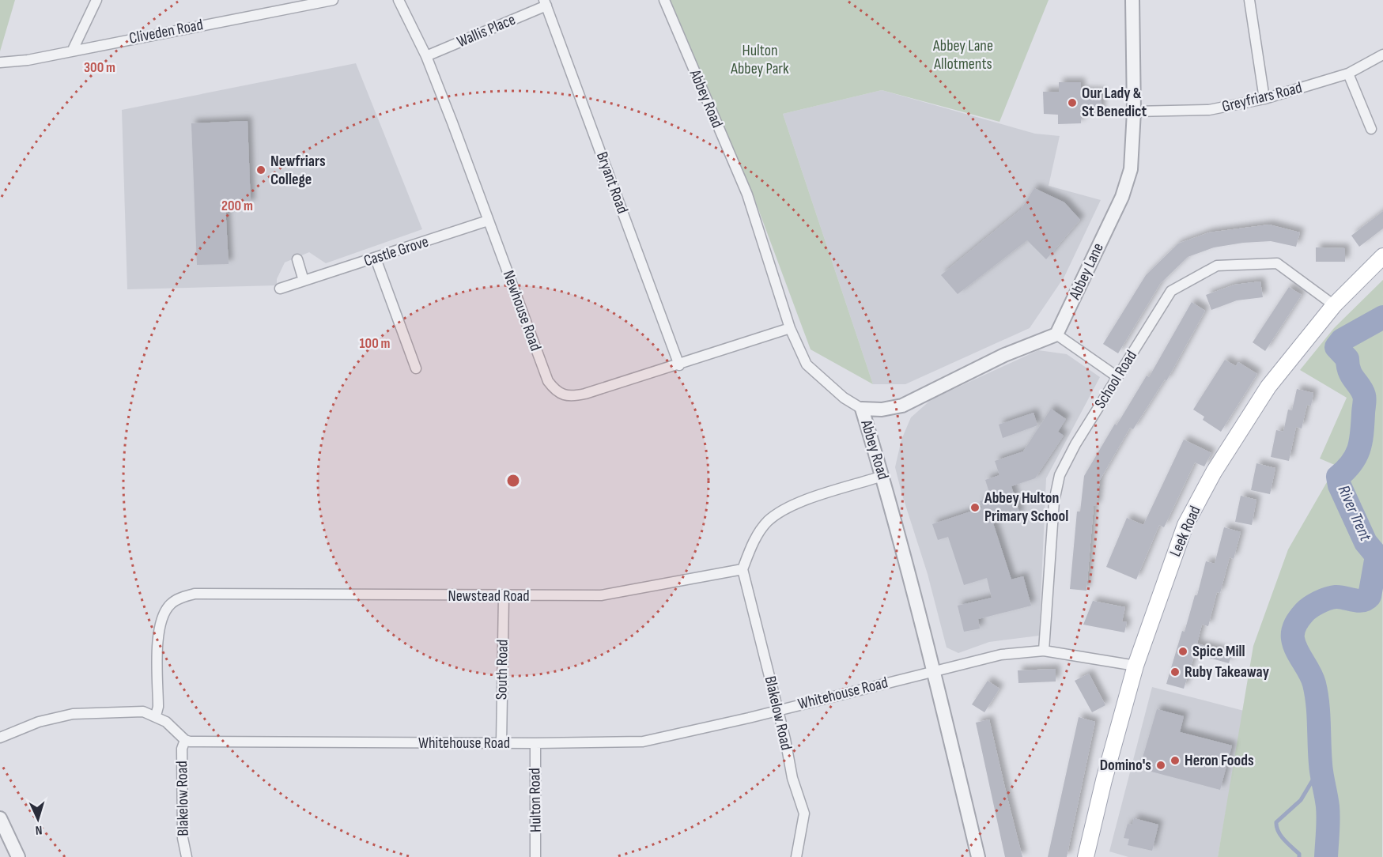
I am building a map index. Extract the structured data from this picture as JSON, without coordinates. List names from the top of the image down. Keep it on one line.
{"streets":{"main road":["Leek Road"],"street":["Wallis Place","Cliveden Road","Greyfriars Road","Abbey Road","Bryant Road","Castle Grove","Abbey Lane","Newhouse Road","School Road","Newstead Road","South Road","Whitehouse Road","Blakelow Road","Hulton Road"]},"crossings":[["Wallis Place","Bryant Road"],["Wallis Place","Newhouse Road"],["Greyfriars Road","Abbey Lane"],["Abbey Road","Newhouse Road"],["Abbey Road","Whitehouse Road"],["Bryant Road","Newhouse Road"],["Castle Grove","Newhouse Road"],["School Road","Leek Road"],["Newstead Road","South Road"],["Newstead Road","Blakelow Road"],["South Road","Whitehouse Road"],["Whitehouse Road","Blakelow Road"],["Whitehouse Road","Hulton Road"]],"water":["River Trent"],"parks":["Abbey Lane Allotments","Hulton Abbey Park"],"places":["Our Lady & St Benedict","Newfriars College","Abbey Hulton Primary School","Spice Mill","Ruby Takeaway","Heron Foods","Domino's"],"north":"bottom","rings":["300 m","200 m","100 m"]}
